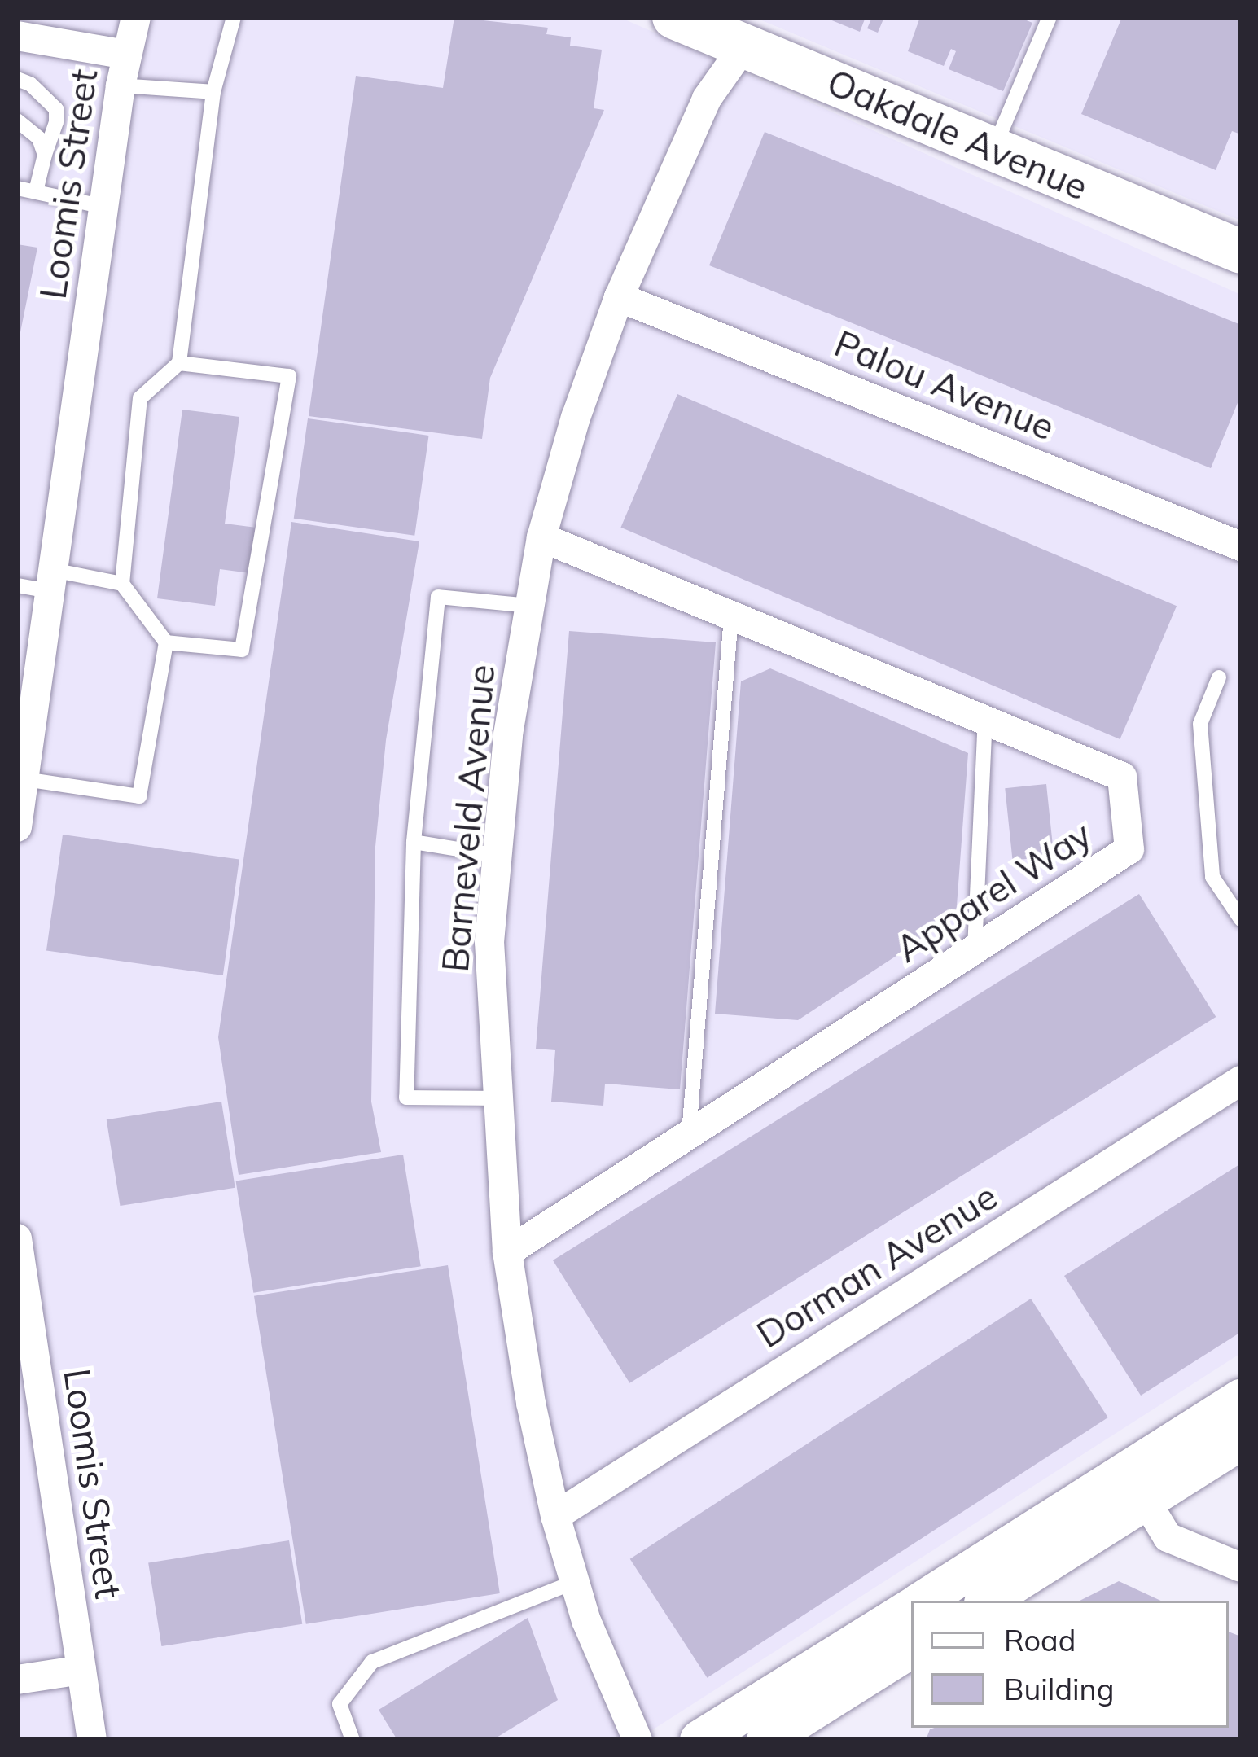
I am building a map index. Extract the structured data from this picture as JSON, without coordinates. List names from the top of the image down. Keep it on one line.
{"streets":{"main road":["Oakdale Avenue"],"street":["Loomis Street","Palou Avenue","Barneveld Avenue","Apparel Way","Dorman Avenue"]},"crossings":[["Oakdale Avenue","Barneveld Avenue"],["Palou Avenue","Barneveld Avenue"],["Barneveld Avenue","Apparel Way"],["Barneveld Avenue","Dorman Avenue"]],"legend":["Road","Building"]}
